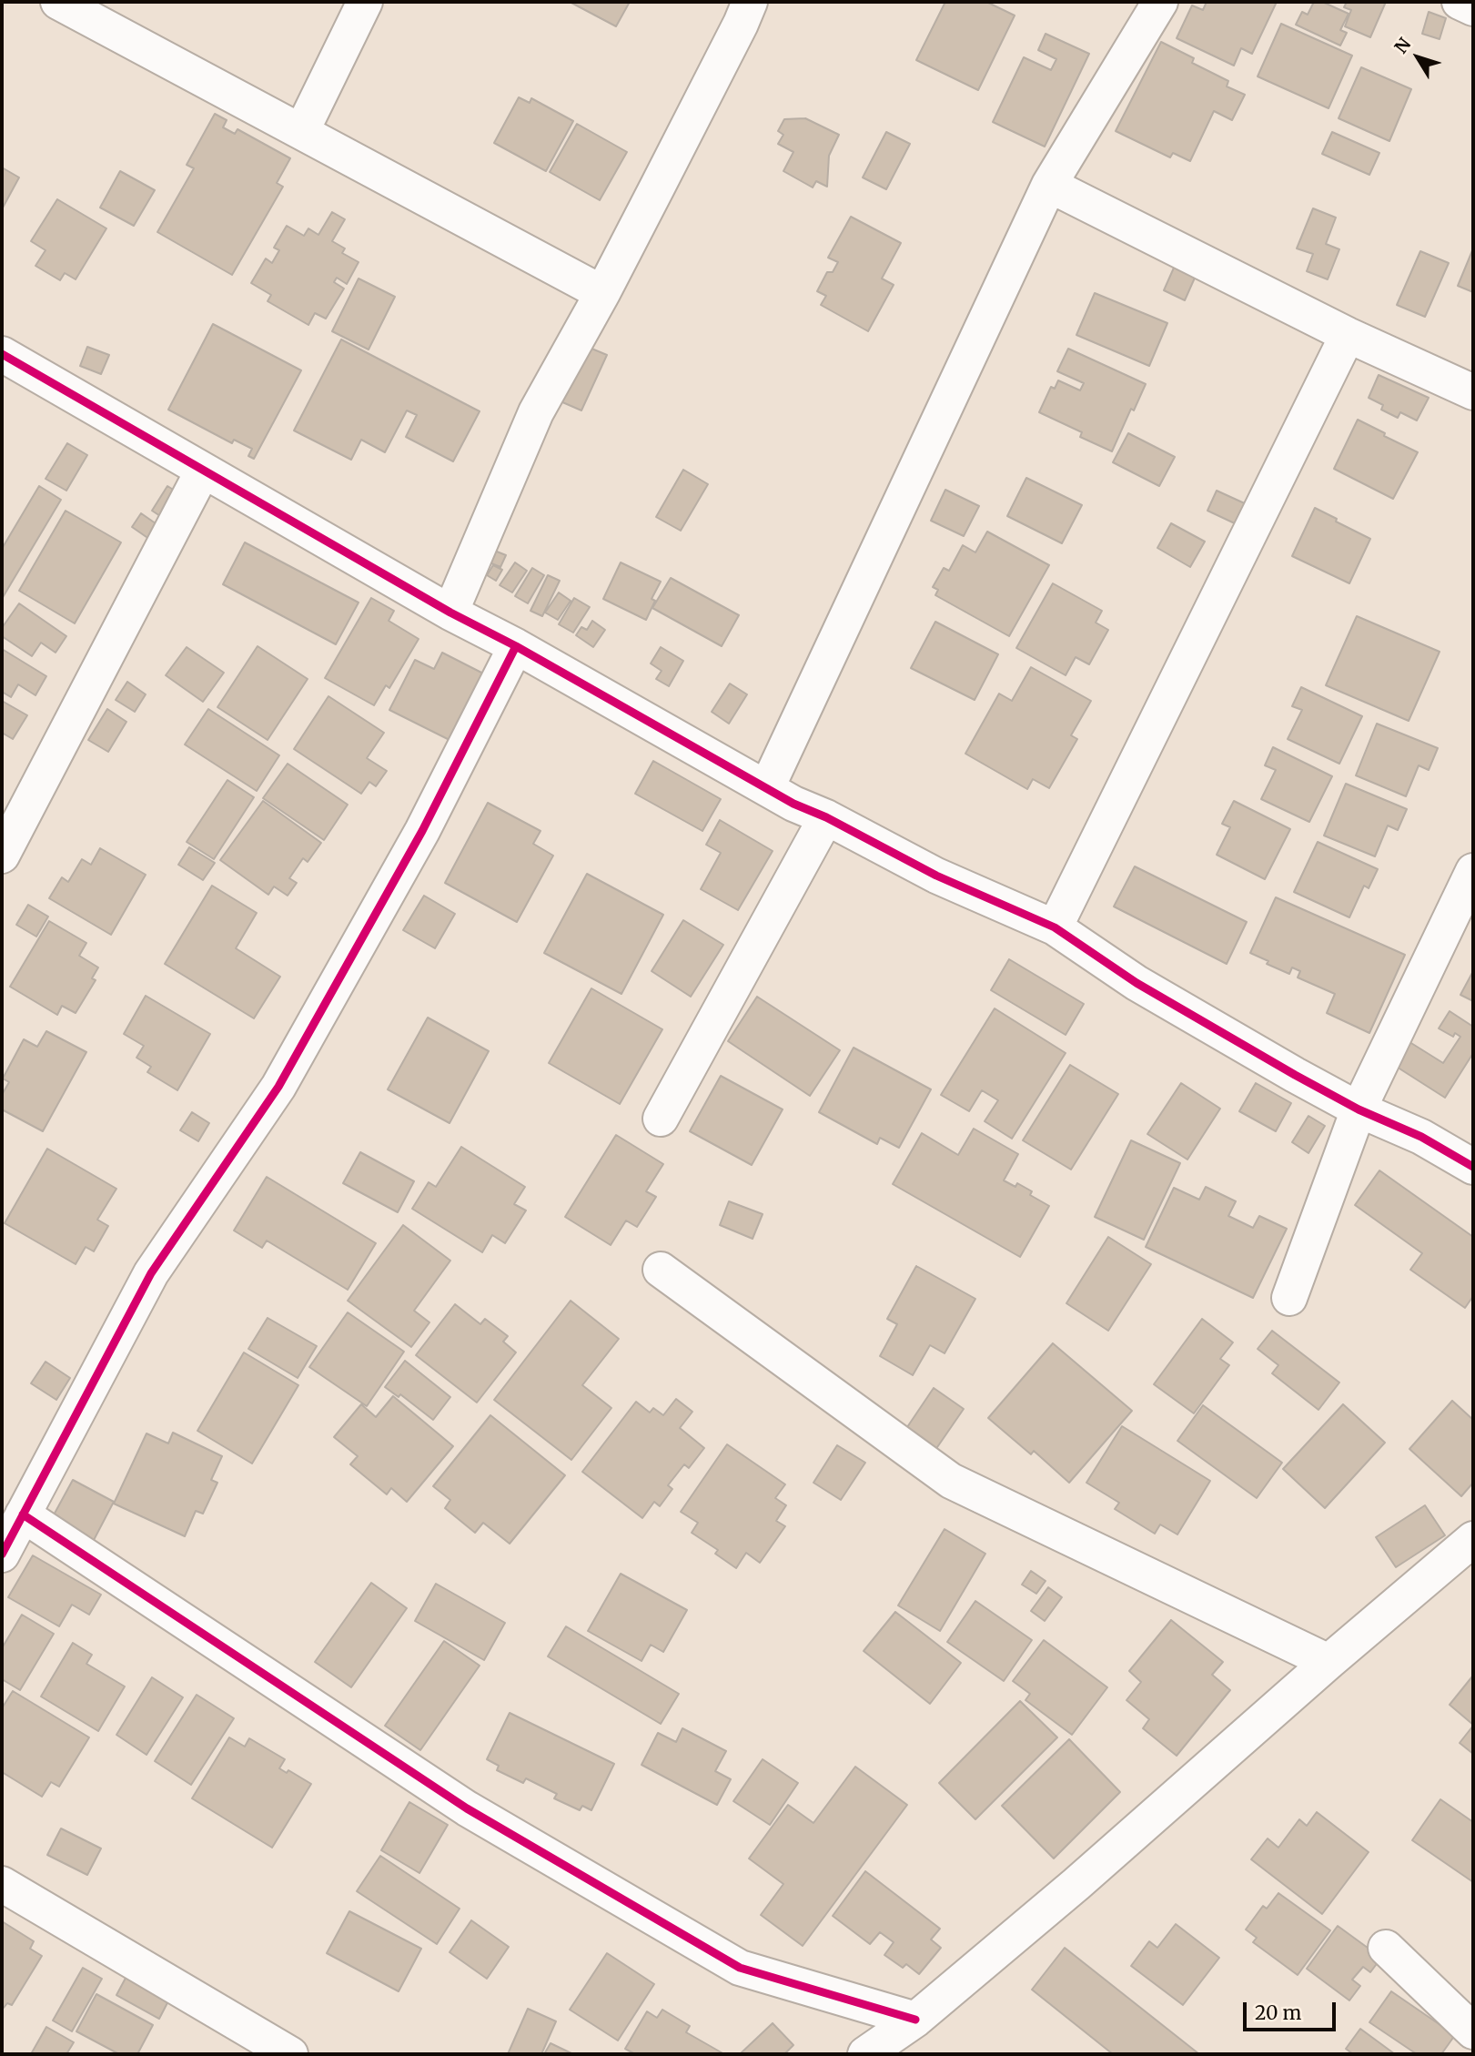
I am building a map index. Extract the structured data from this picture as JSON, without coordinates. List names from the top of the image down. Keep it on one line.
{"scale_bar":"20 m","north":"top left"}
